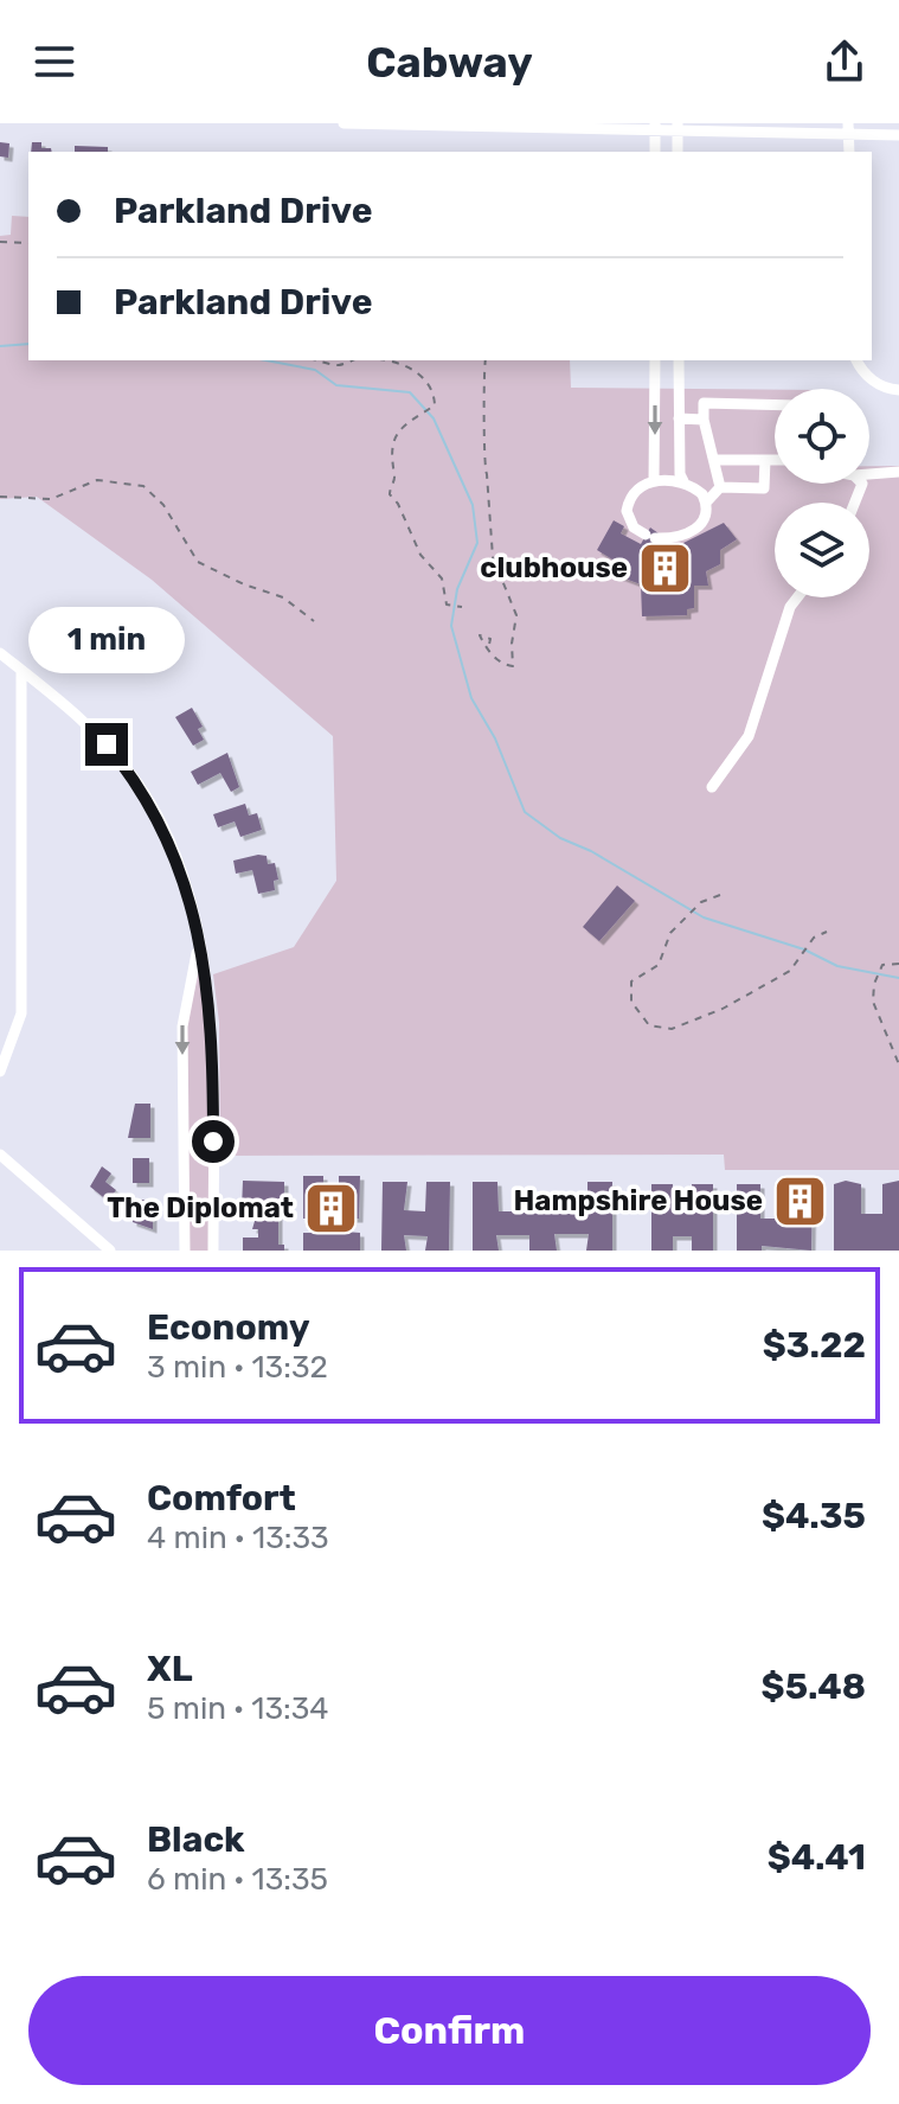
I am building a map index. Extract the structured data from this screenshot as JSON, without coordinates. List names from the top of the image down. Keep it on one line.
{"places":{"building":["clubhouse","Hampshire House","The Diplomat"]},"page":{"header":"Cabway","banner":["Parkland Drive","Parkland Drive"],"bubble":"1 min","list":[{"name":"Economy","note":"3 min · 13:32","value":"$3.22"},{"name":"Comfort","note":"4 min · 13:33","value":"$4.35"},{"name":"XL","note":"5 min · 13:34","value":"$5.48"},{"name":"Black","note":"6 min · 13:35","value":"$4.41"}],"buttons":"Confirm"}}
